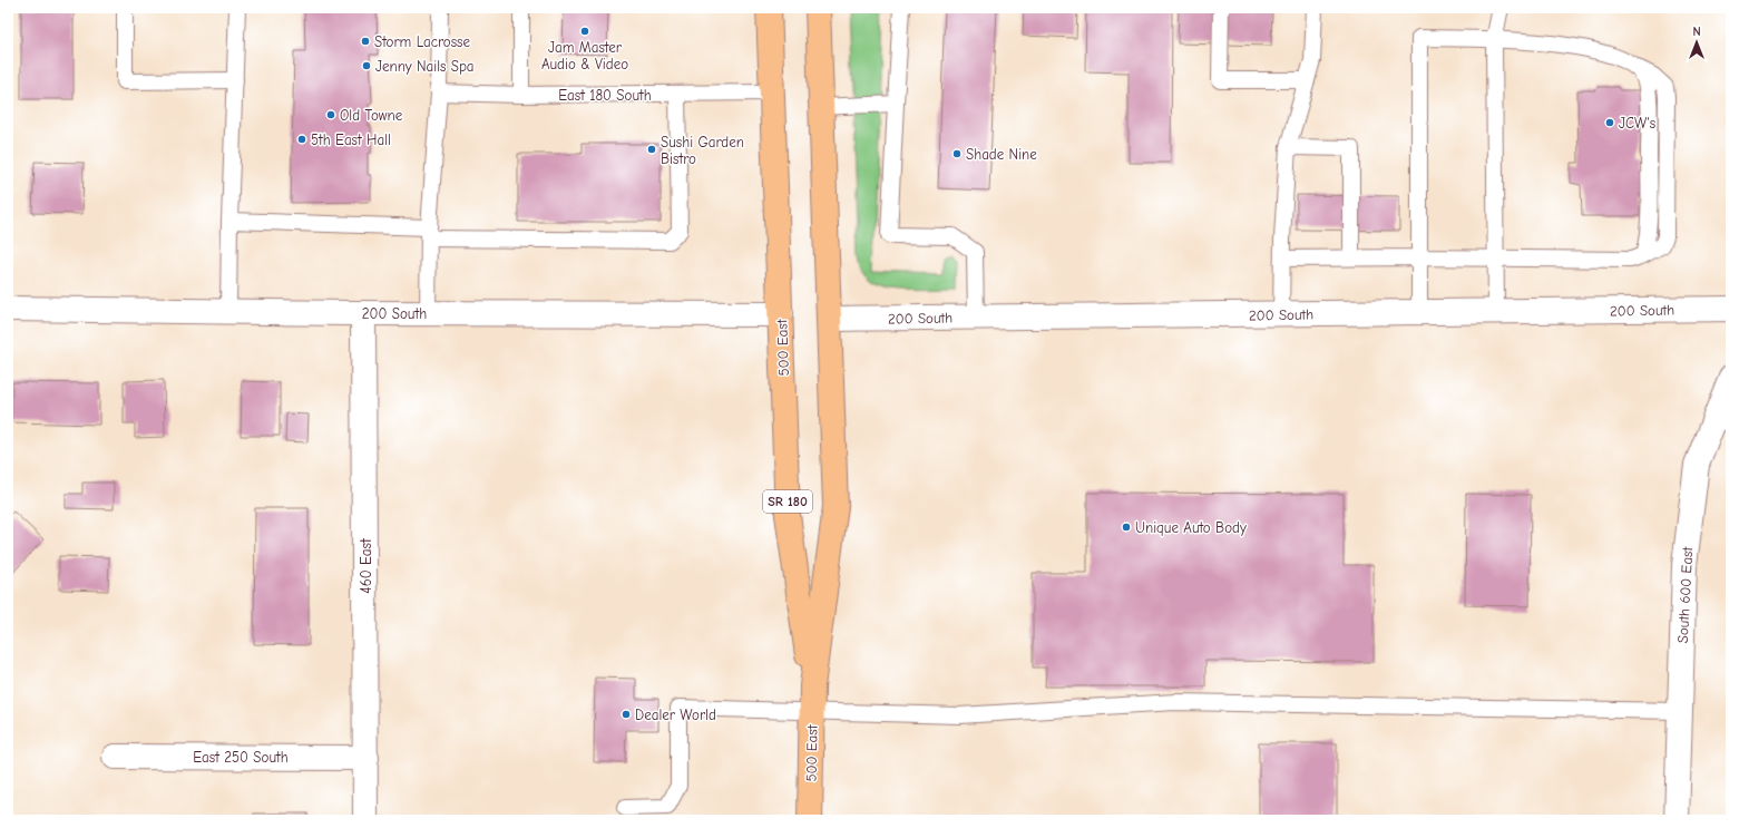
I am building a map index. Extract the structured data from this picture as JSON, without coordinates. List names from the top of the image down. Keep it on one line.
{"streets":{"main road":["500 East","SR 180"],"street":["200 South","460 East","South 600 East","East 250 South"],"lane":["East 180 South"]},"crossings":[["East 180 South","500 East"],["200 South","500 East"],["200 South","460 East"],["460 East","East 250 South"]],"places":["Jam Master Audio & Video","Storm Lacrosse","Jenny Nails Spa","Old Towne","JCW's","5th East Hall","Sushi Garden Bistro","Shade Nine","Unique Auto Body","Dealer World"],"north":"top"}
